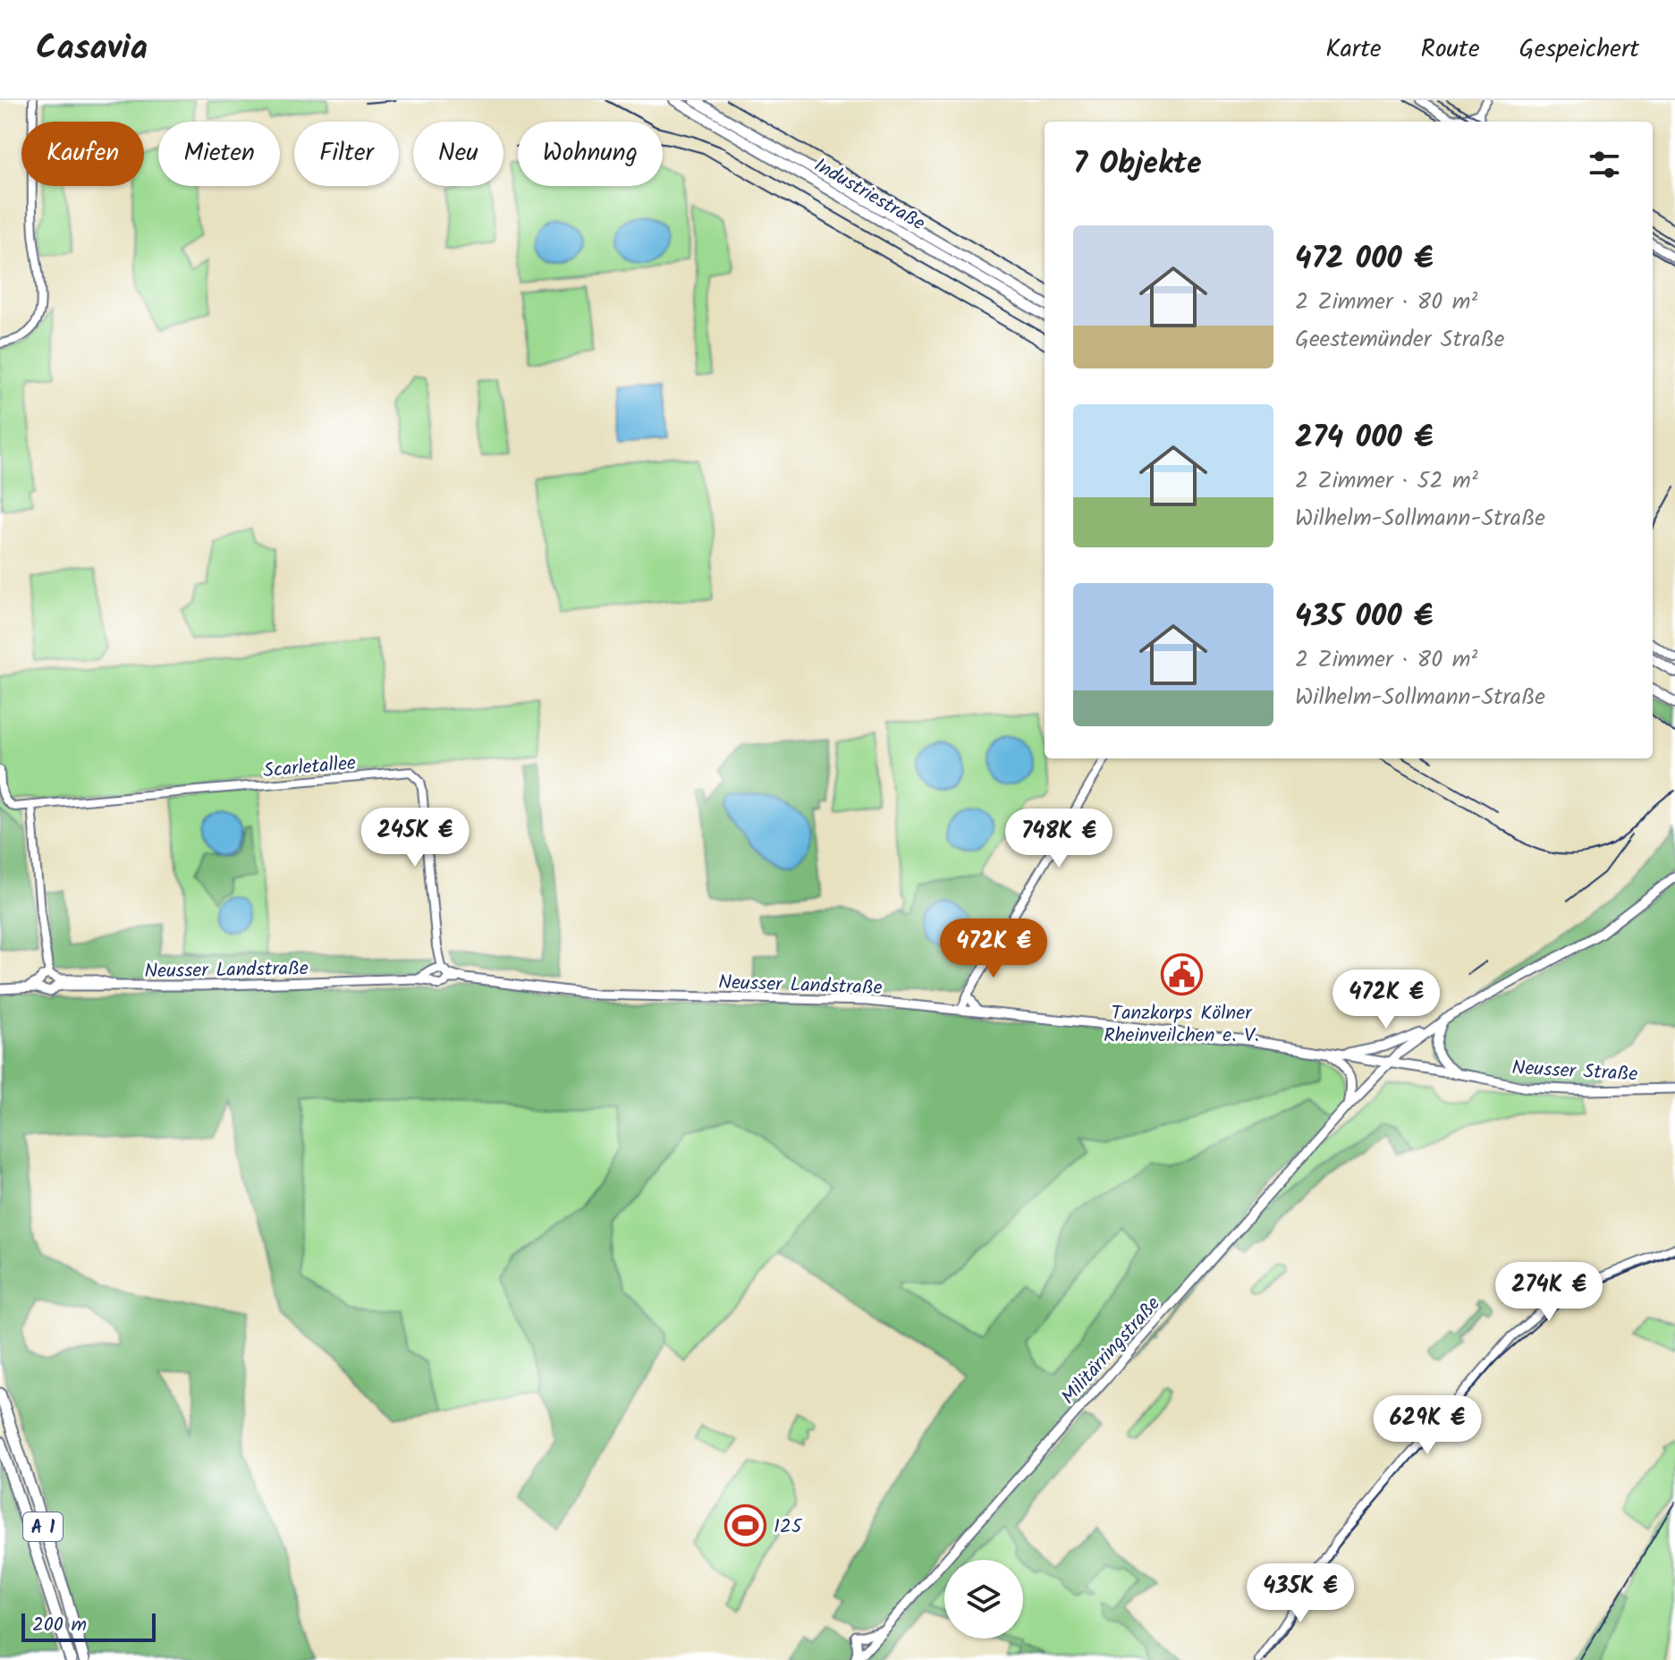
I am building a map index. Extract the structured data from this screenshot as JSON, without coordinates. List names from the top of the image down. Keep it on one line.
{"streets":{"highway":["Industriestraße","A 1"],"main road":["Neusser Landstraße","Neusser Straße","Militärringstraße"],"street":["Scarletallee"]},"crossings":[["Scarletallee","Neusser Landstraße"],["Neusser Landstraße","Neusser Straße"],["Neusser Landstraße","Militärringstraße"],["Neusser Straße","Militärringstraße"]],"places":{"public building":["Tanzkorps Kölner Rheinveilchen e. V."],"sports":["125"]},"scale_bar":"200 m","page":{"header":"Casavia","nav":["Karte","Route","Gespeichert"],"chip":["Kaufen","Mieten","Filter","Neu","Wohnung"],"heading":"7 Objekte","list":[{"name":"472 000 €","note":"2 Zimmer · 80 m² · Geestemünder Straße"},{"name":"274 000 €","note":"2 Zimmer · 52 m² · Wilhelm-Sollmann-Straße"},{"name":"435 000 €","note":"2 Zimmer · 80 m² · Wilhelm-Sollmann-Straße"}],"price":["245K €","748K €","472K €","472K €","274K €","629K €","435K €"],"scale":"200 m"}}
